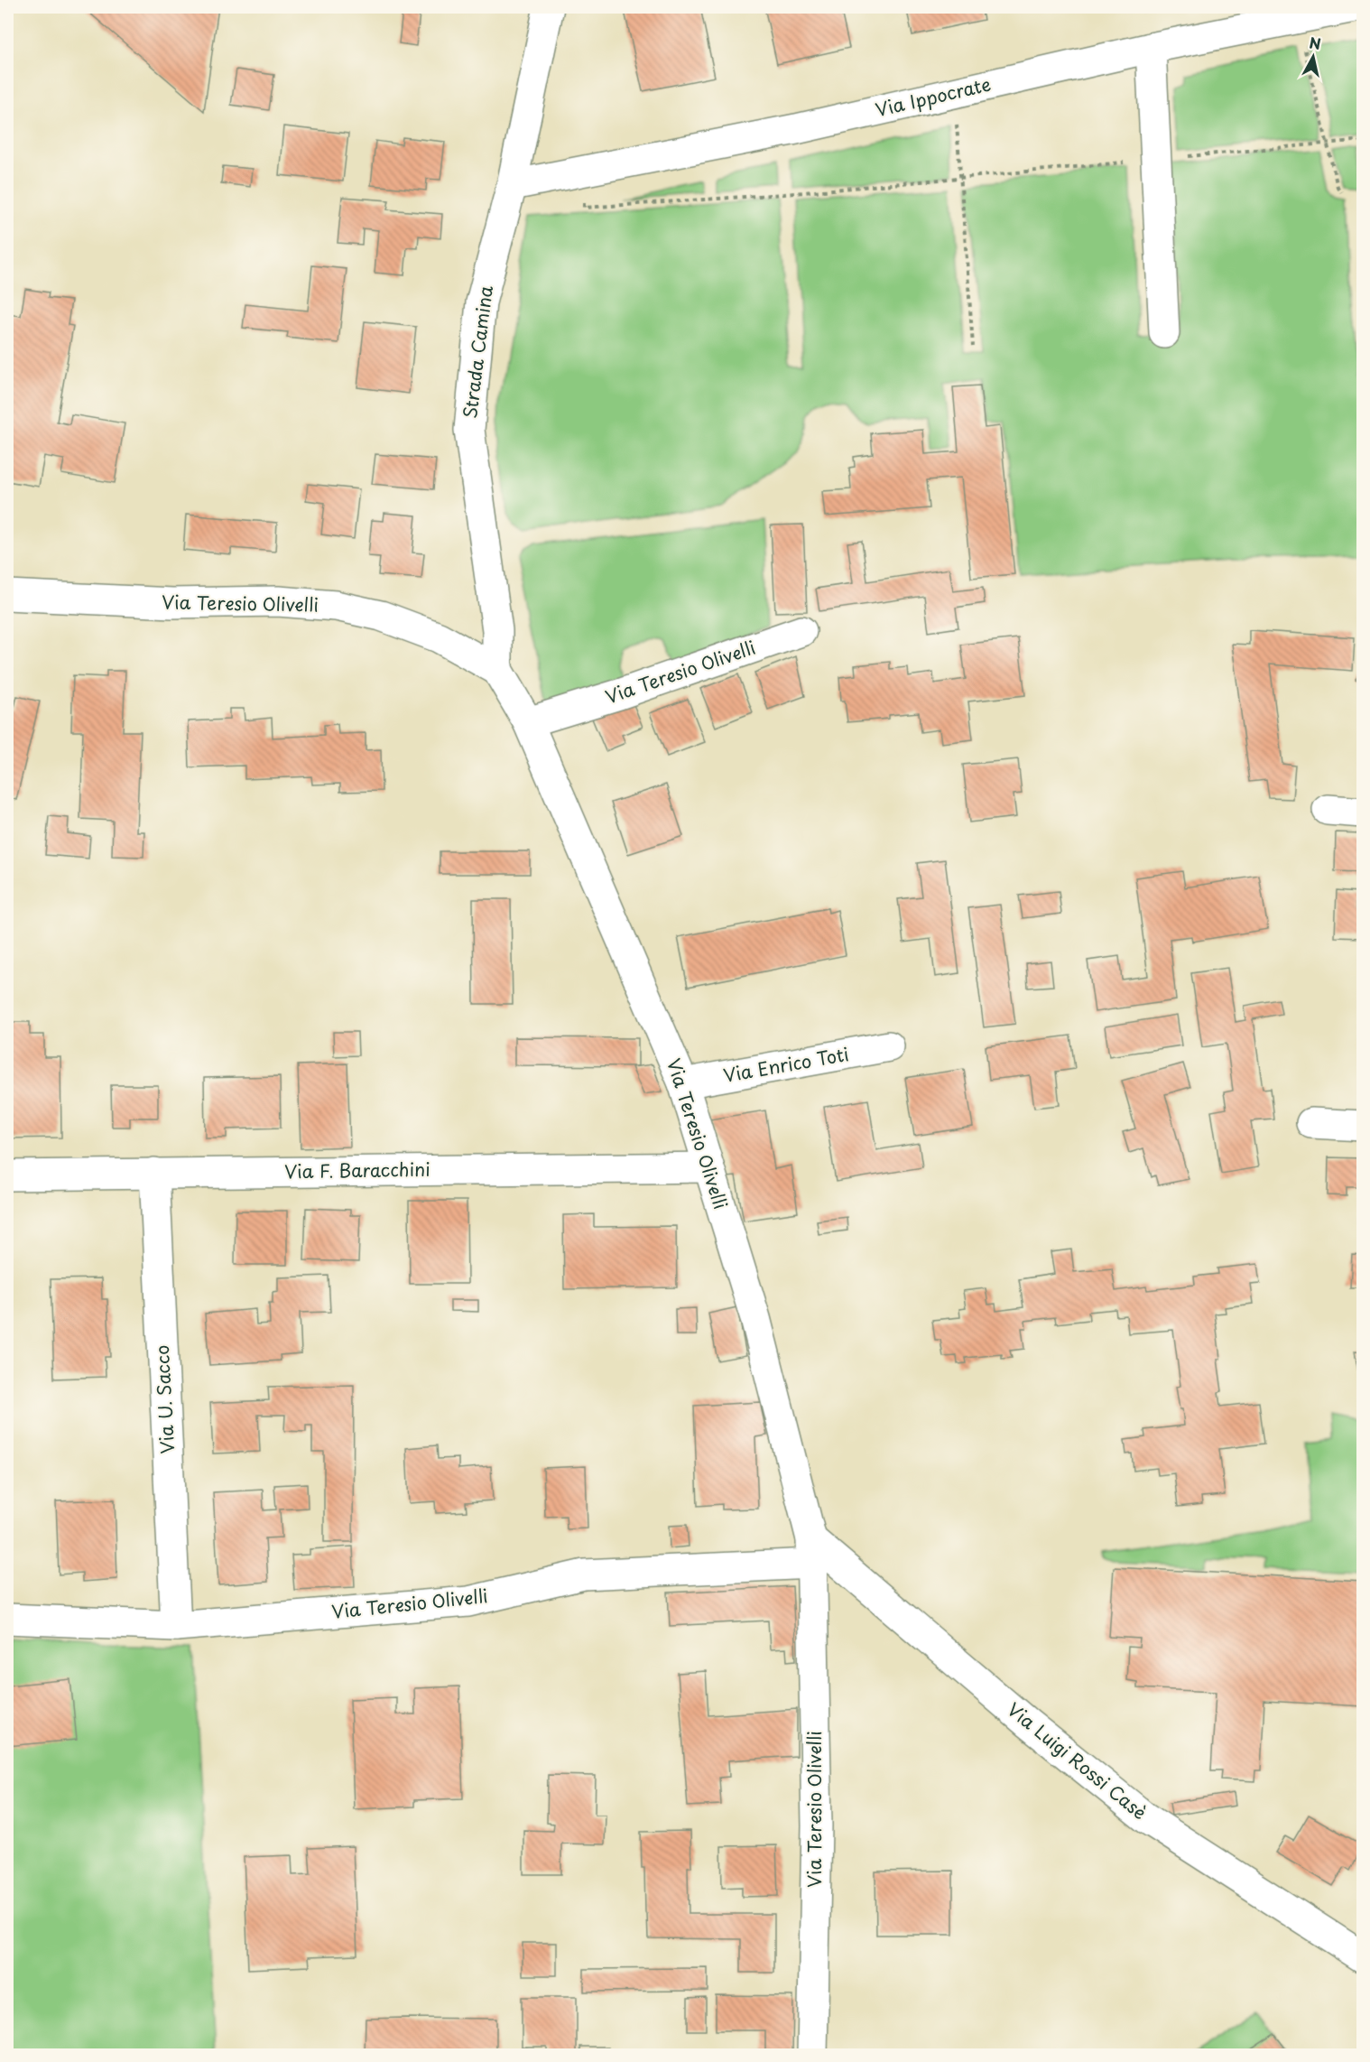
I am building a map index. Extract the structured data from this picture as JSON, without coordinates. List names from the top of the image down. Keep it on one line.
{"streets":{"street":["Via Ippocrate","Strada Camina","Via Teresio Olivelli","Via Enrico Toti","Via F. Baracchini","Via U. Sacco","Via Luigi Rossi Casè"]},"crossings":[["Via Ippocrate","Strada Camina"],["Strada Camina","Via Teresio Olivelli"],["Via Teresio Olivelli","Via Enrico Toti"],["Via Teresio Olivelli","Via F. Baracchini"],["Via Teresio Olivelli","Via U. Sacco"],["Via Teresio Olivelli","Via Luigi Rossi Casè"],["Via F. Baracchini","Via U. Sacco"]],"north":"top"}
